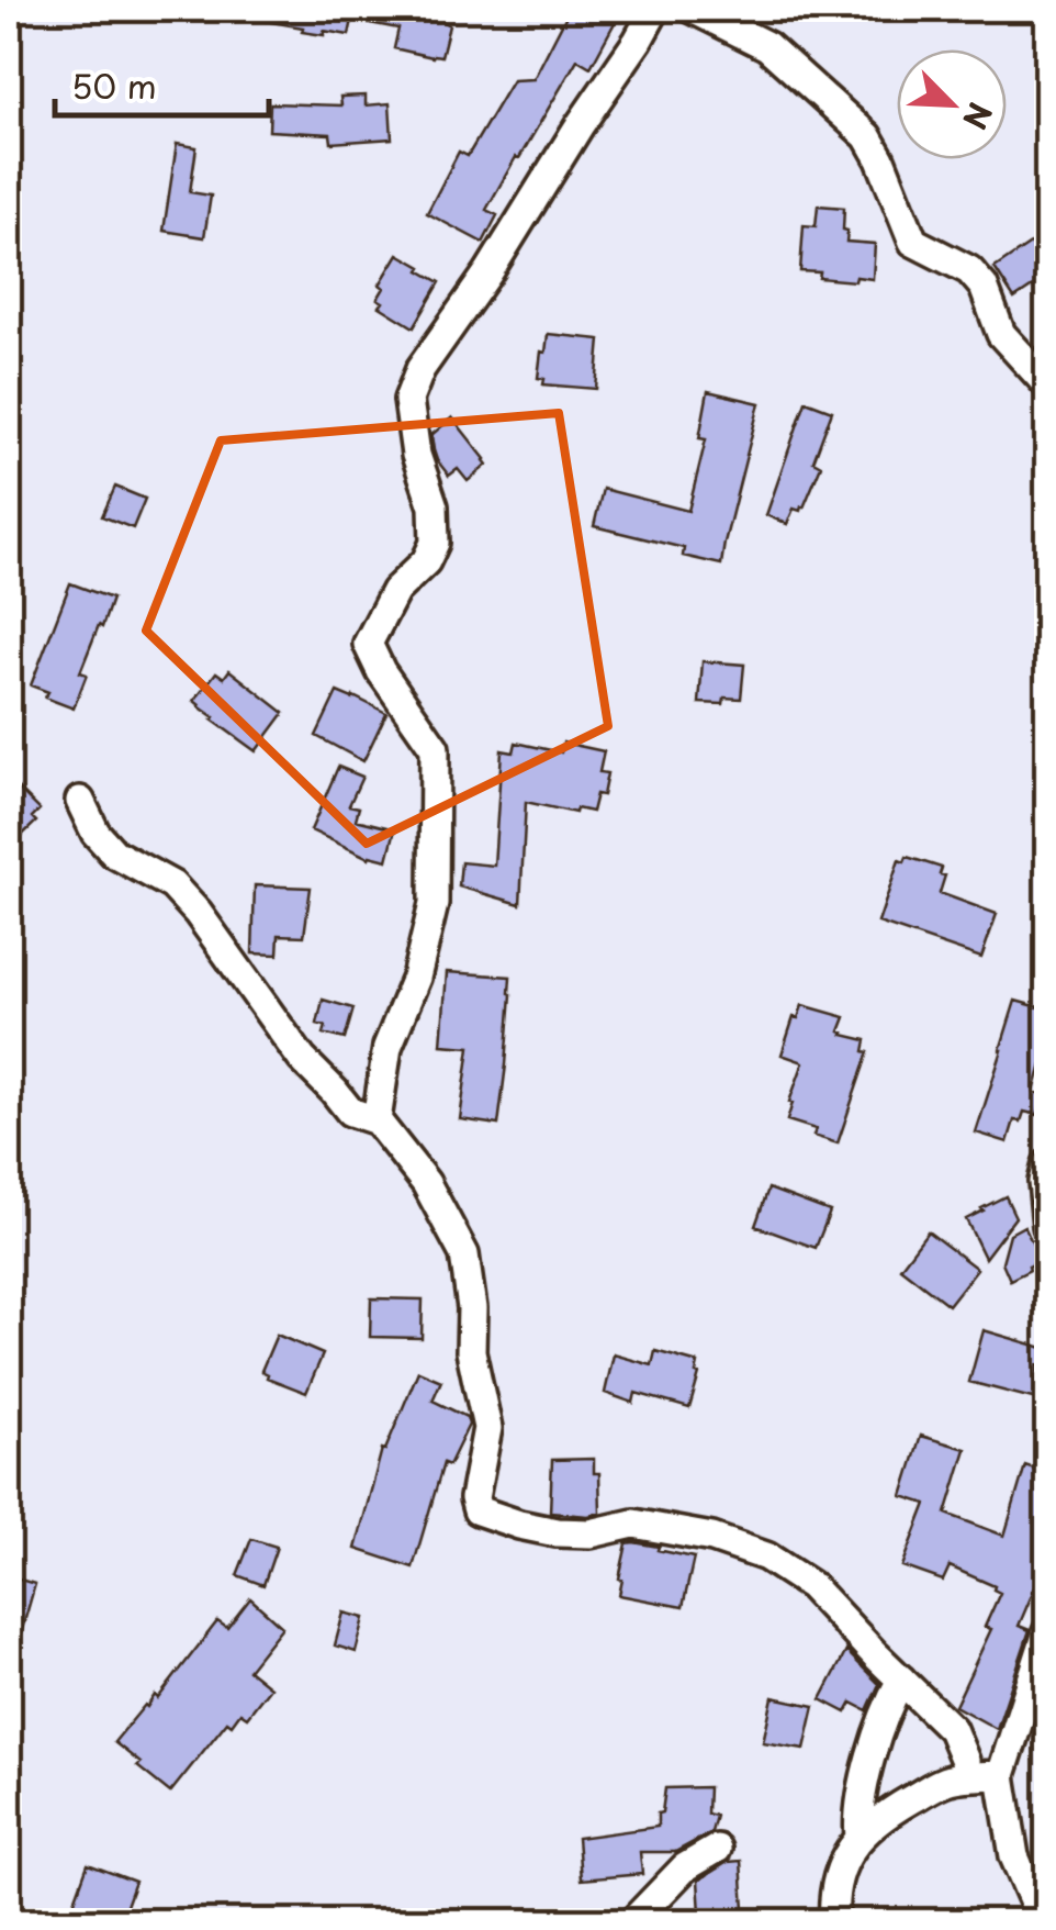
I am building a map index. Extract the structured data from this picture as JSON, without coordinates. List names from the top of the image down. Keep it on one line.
{"scale_bar":"50 m","north":"bottom right"}
